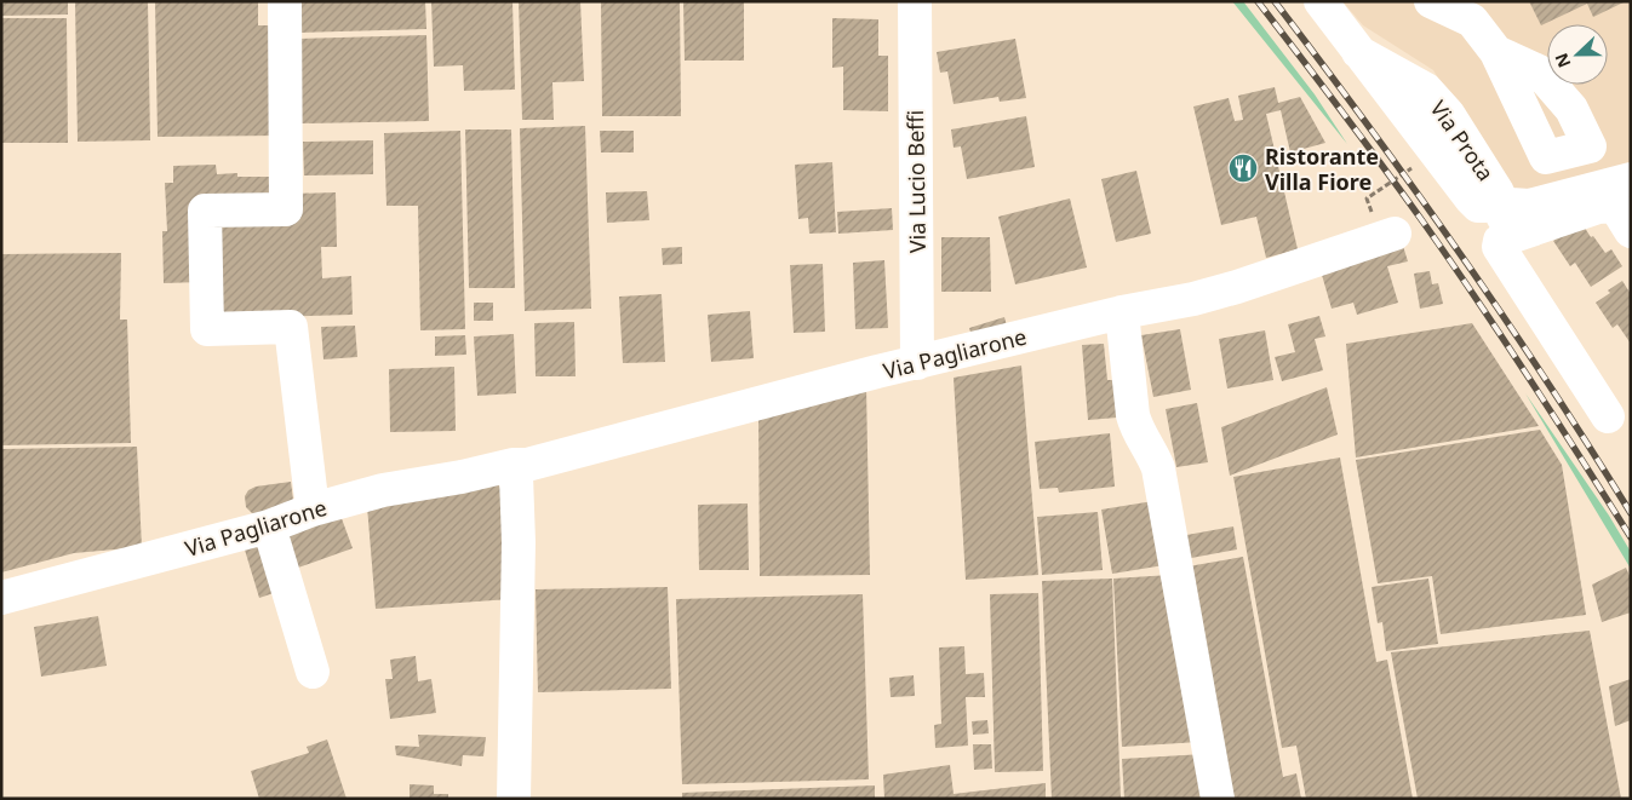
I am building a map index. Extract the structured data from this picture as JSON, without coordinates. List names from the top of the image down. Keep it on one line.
{"streets":{"street":["Via Prota","Via Lucio Beffi","Via Pagliarone"]},"crossings":[["Via Lucio Beffi","Via Pagliarone"]],"places":{"restaurant":["Ristorante Villa Fiore"]},"north":"left"}
